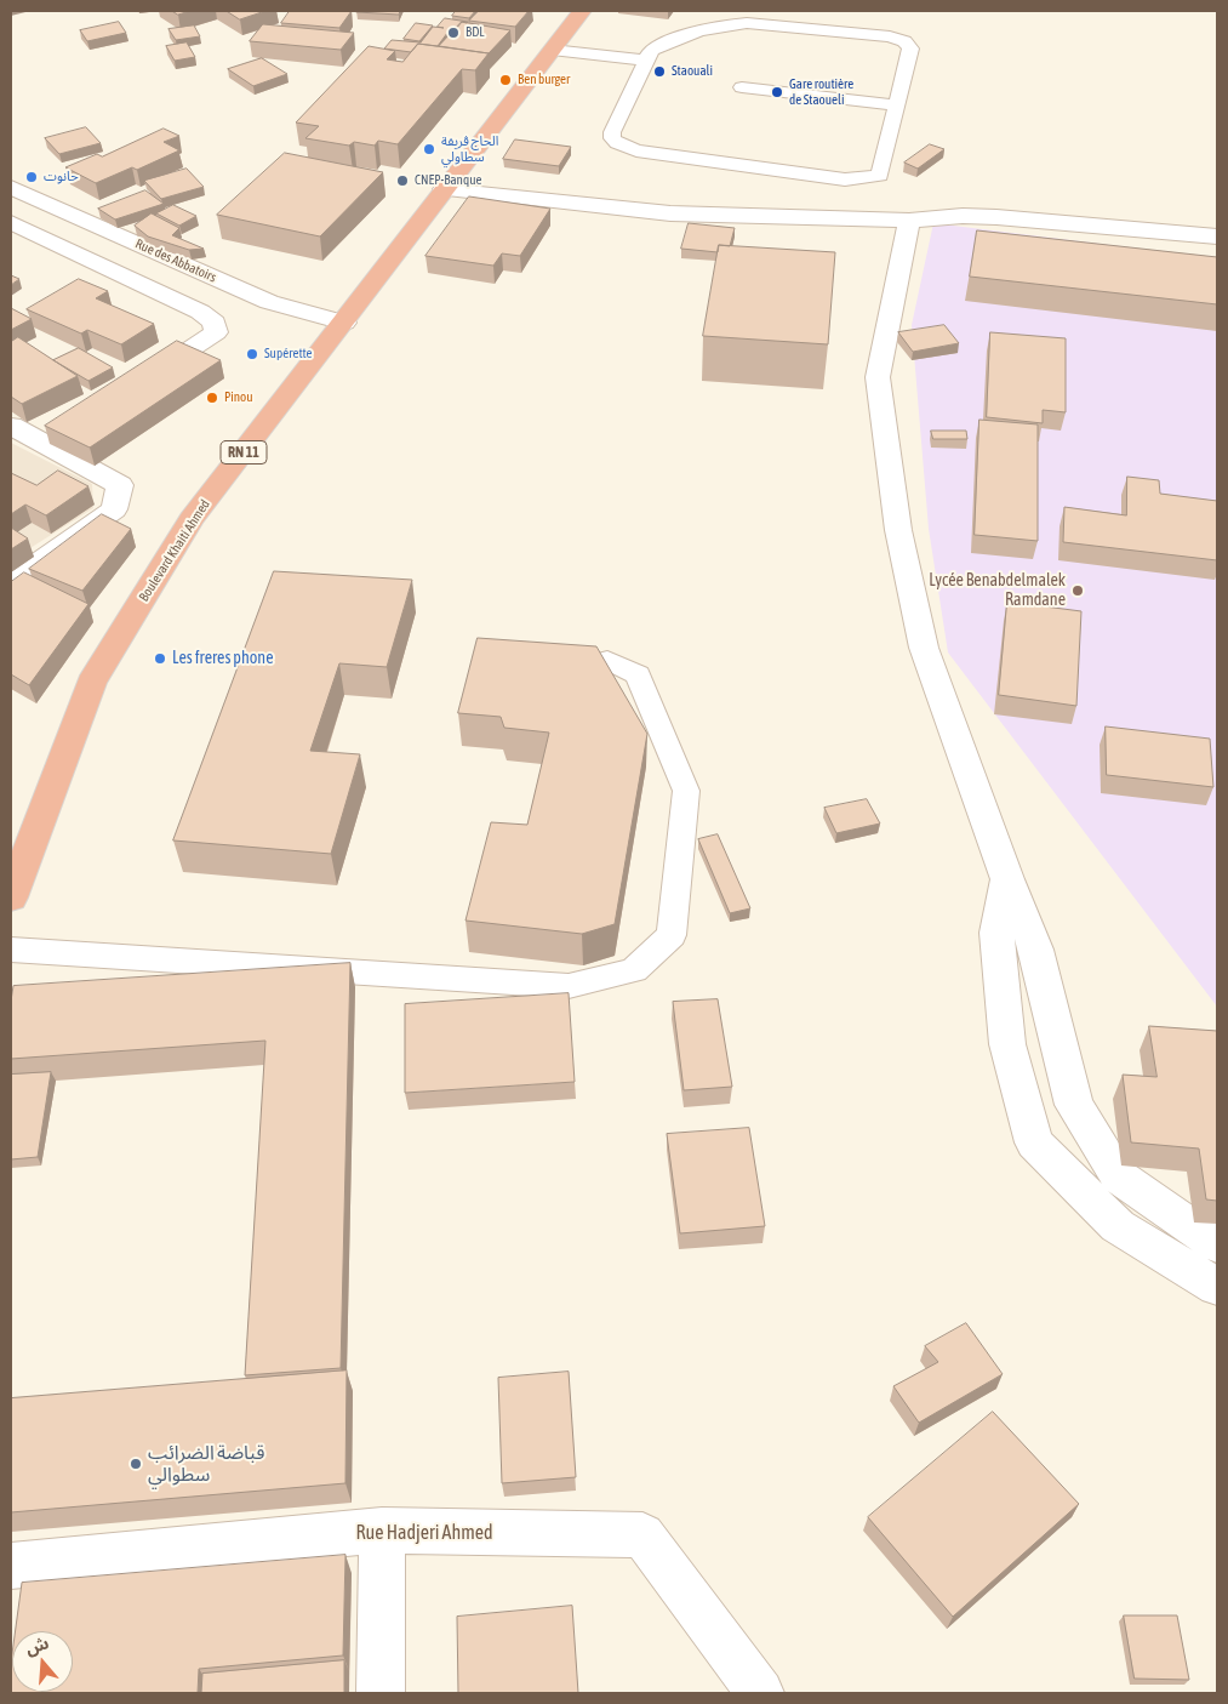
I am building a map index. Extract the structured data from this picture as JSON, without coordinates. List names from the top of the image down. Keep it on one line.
{"streets":{"highway":["RN 11","Boulevard Khaiti Ahmed"],"street":["Rue des Abbatoirs","Rue Hadjeri Ahmed"]},"crossings":[["Rue des Abbatoirs","Boulevard Khaiti Ahmed"]],"places":["BDL","Staouali","Ben burger","Gare routière de Staoueli","الحاج ڨريفة سطاولي","حانوت","CNEP-Banque","Supérette","Pinou","Lycée Benabdelmalek Ramdane","Les freres phone","قباضة الضرائب سطوالي"],"north":"top"}
